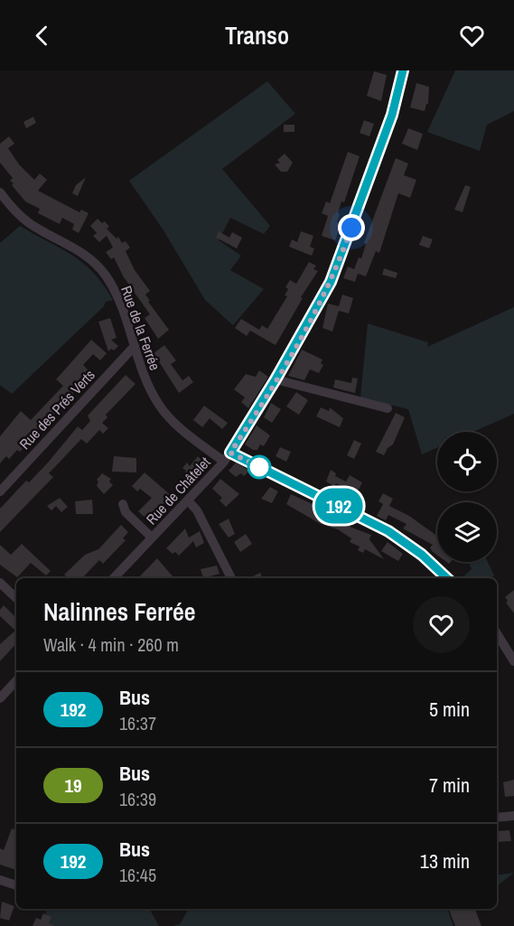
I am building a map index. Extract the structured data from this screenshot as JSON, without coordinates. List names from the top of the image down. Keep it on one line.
{"streets":{"street":["Rue de la Ferrée","Rue des Prés Verts","Rue de Châtelet"]},"crossings":[["Rue de la Ferrée","Rue des Prés Verts"],["Rue de la Ferrée","Rue de Châtelet"]],"lines":["bus line 192"],"page":{"header":"Transo","on_map":"192","heading":["Nalinnes Ferrée","Walk · 4 min · 260 m"],"list":[{"mark":"192","name":"Bus","note":"16:37","value":"5 min"},{"mark":"19","name":"Bus","note":"16:39","value":"7 min"},{"mark":"192","name":"Bus","note":"16:45","value":"13 min"}]}}
